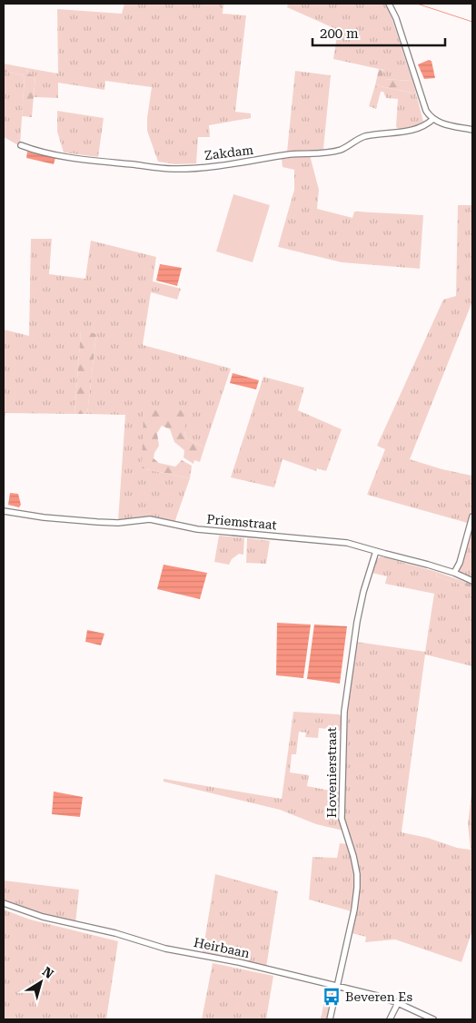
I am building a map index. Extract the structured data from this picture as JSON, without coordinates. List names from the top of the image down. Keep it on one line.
{"streets":{"street":["Zakdam","Priemstraat","Hovenierstraat","Heirbaan"]},"crossings":[["Priemstraat","Hovenierstraat"],["Hovenierstraat","Heirbaan"]],"places":{"bus stop":["Beveren Es"]},"scale_bar":"200 m","north":"top right"}
